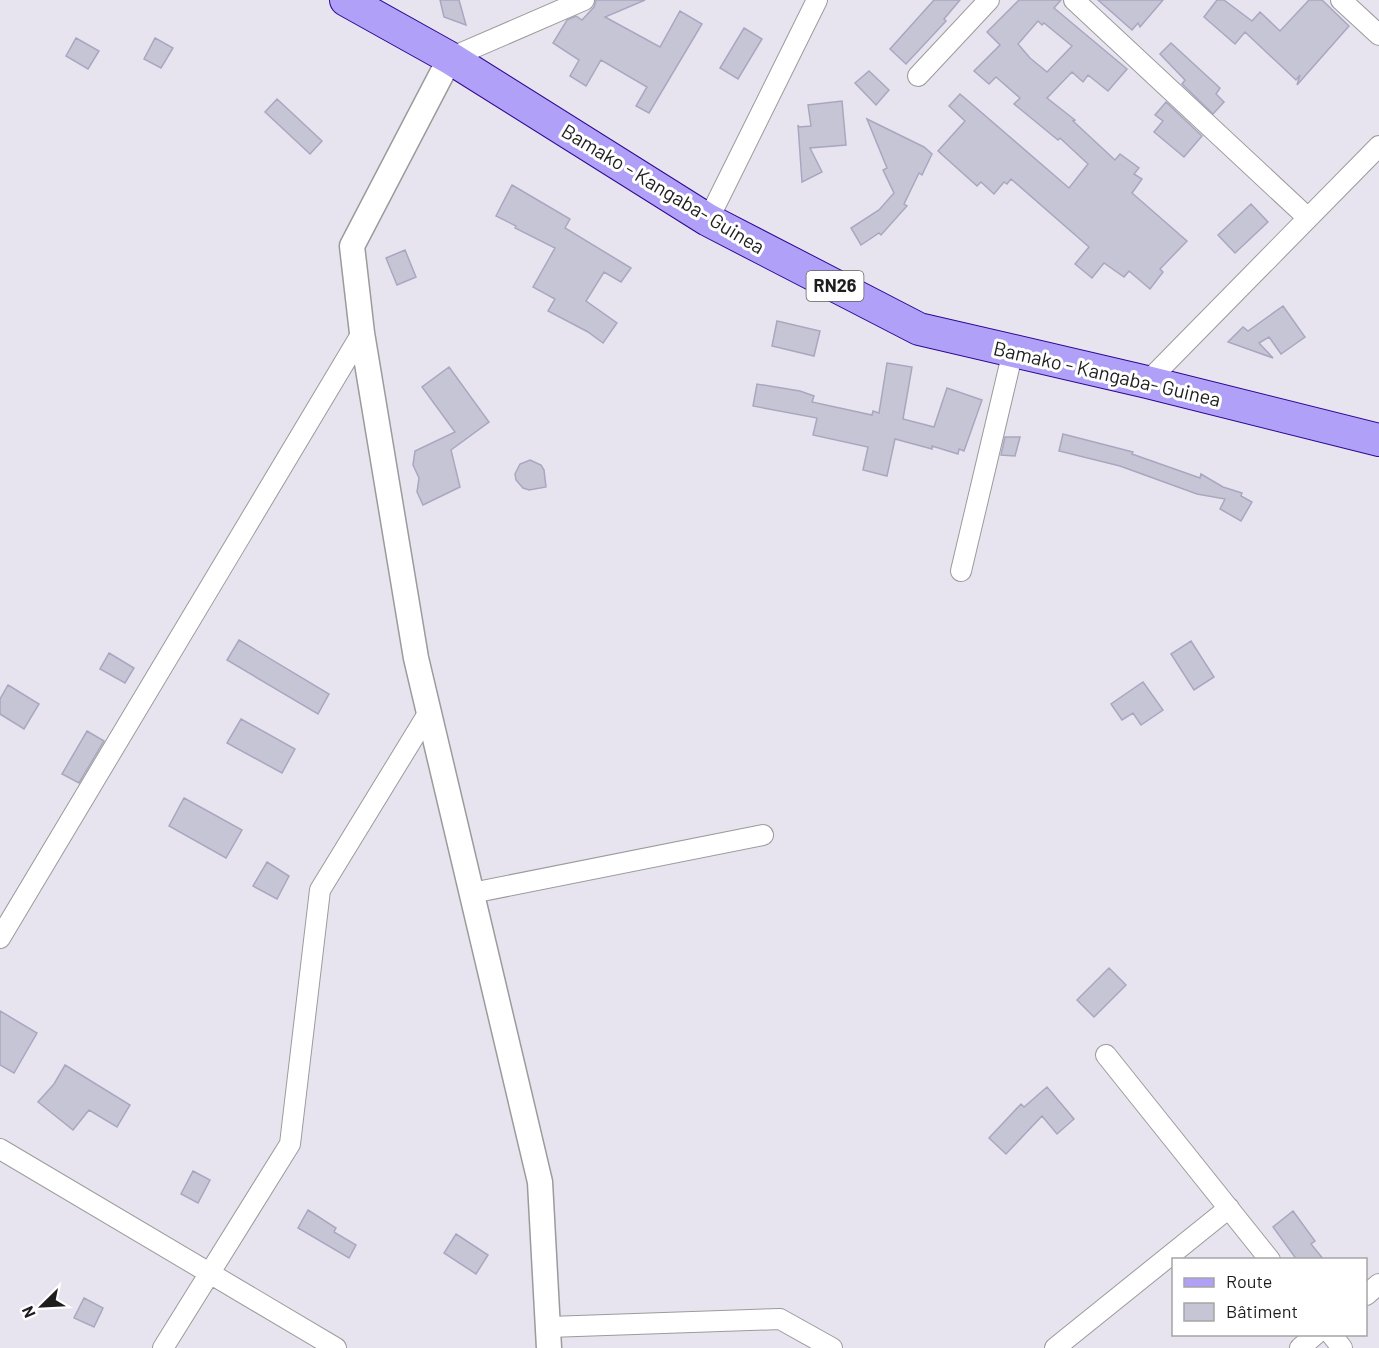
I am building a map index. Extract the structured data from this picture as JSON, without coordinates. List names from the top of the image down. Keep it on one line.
{"streets":{"main road":["Bamako - Kangaba- Guinea","RN26"]},"legend":["Route","Bâtiment"],"north":"bottom left"}
